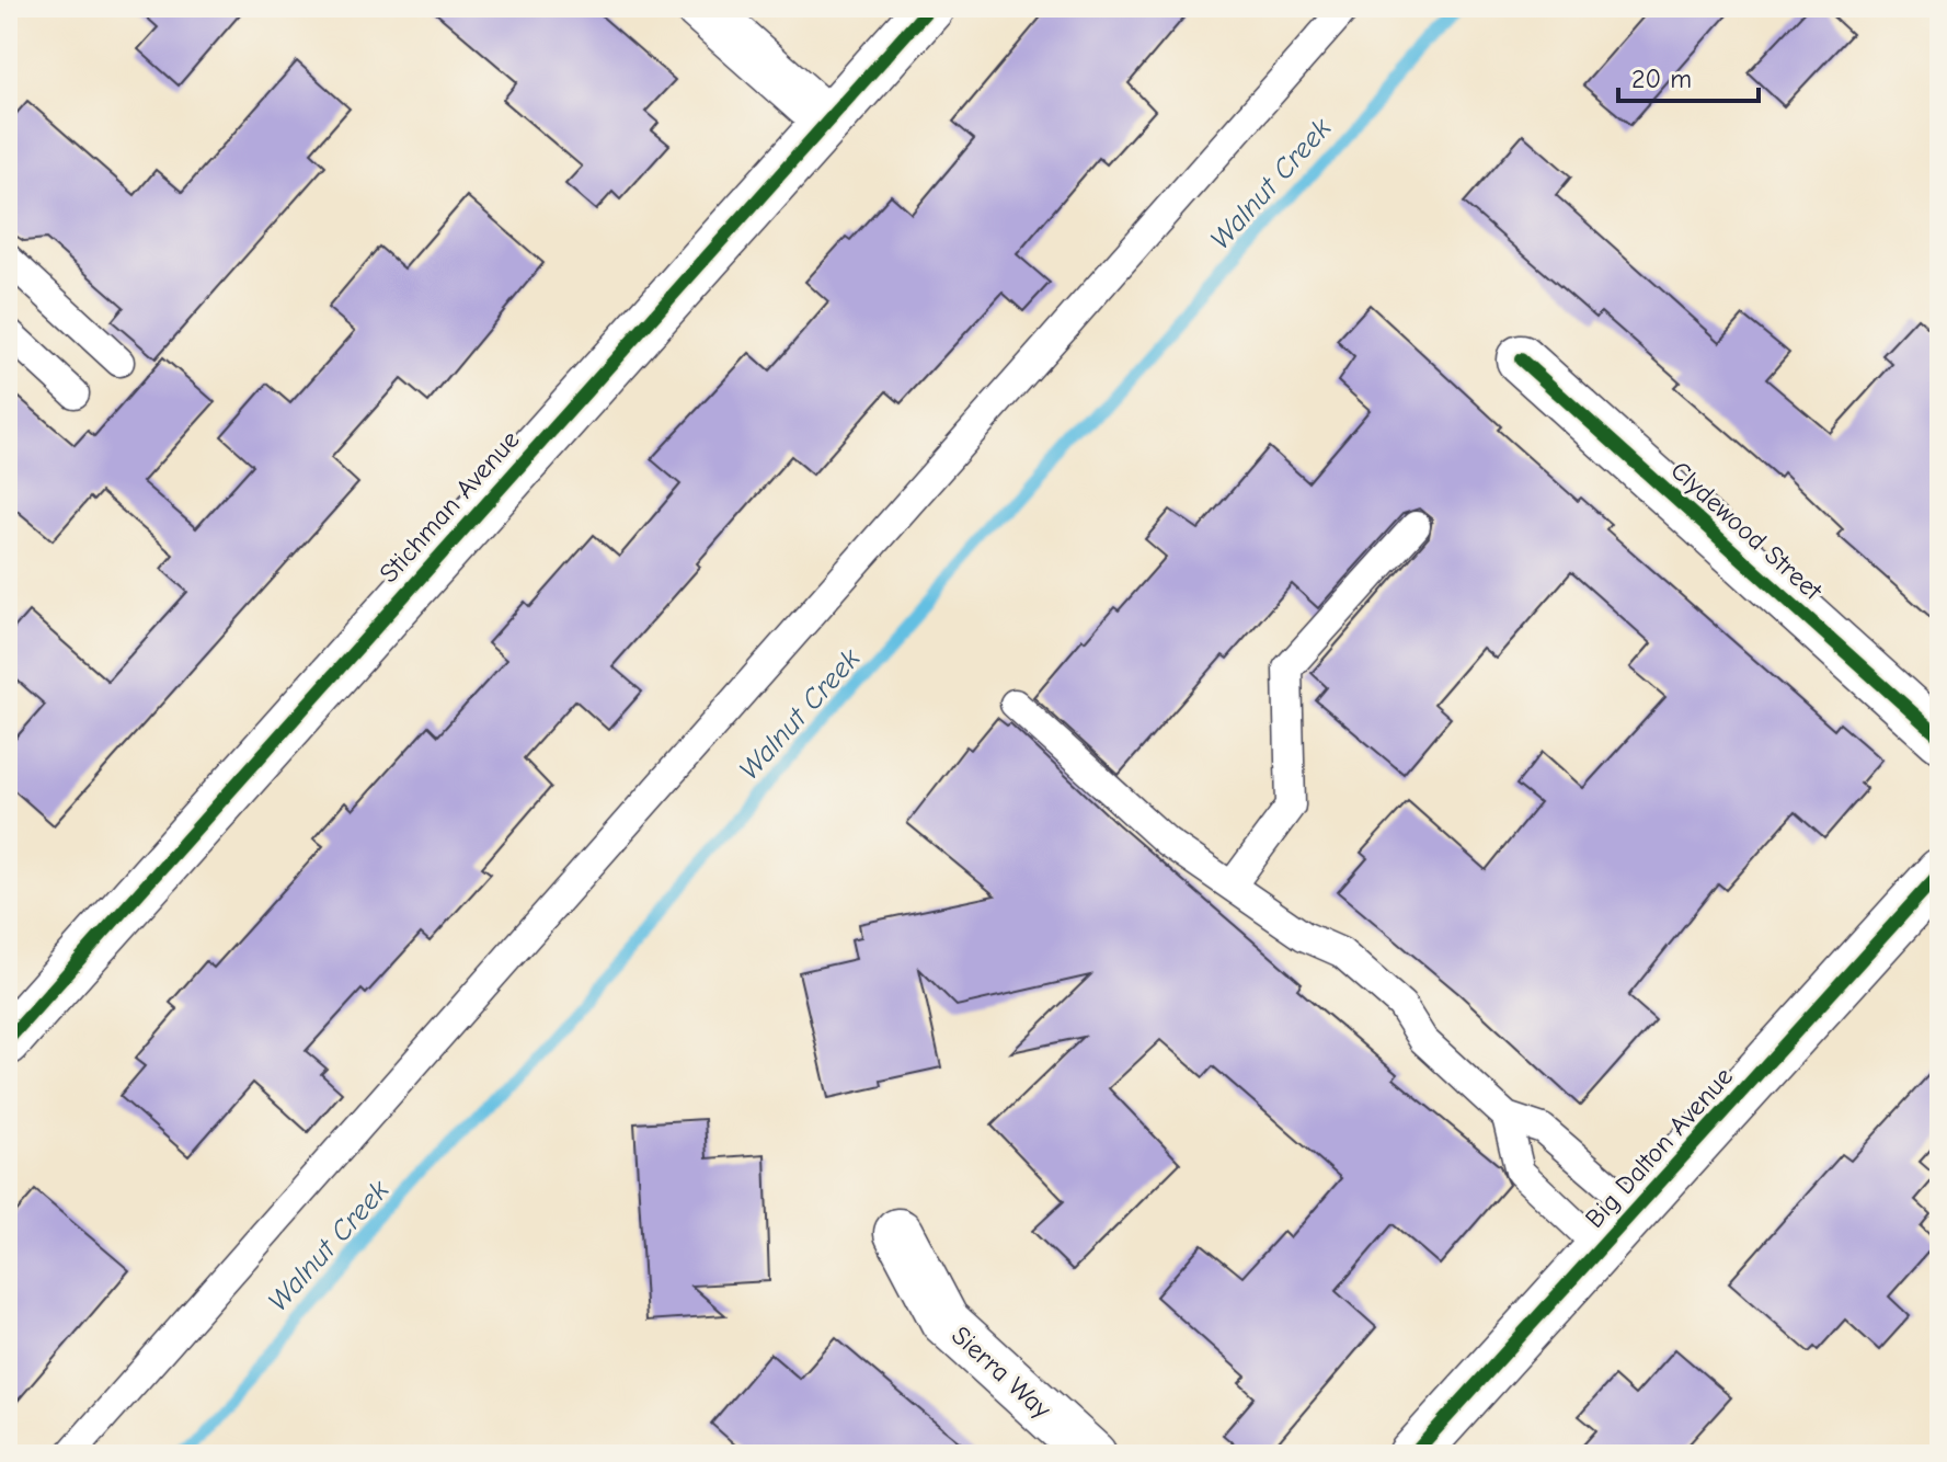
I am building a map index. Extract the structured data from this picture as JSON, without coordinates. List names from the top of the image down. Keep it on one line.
{"streets":{"street":["Stichman Avenue","Clydewood Street","Big Dalton Avenue","Sierra Way"]},"water":["Walnut Creek"],"scale_bar":"20 m"}
